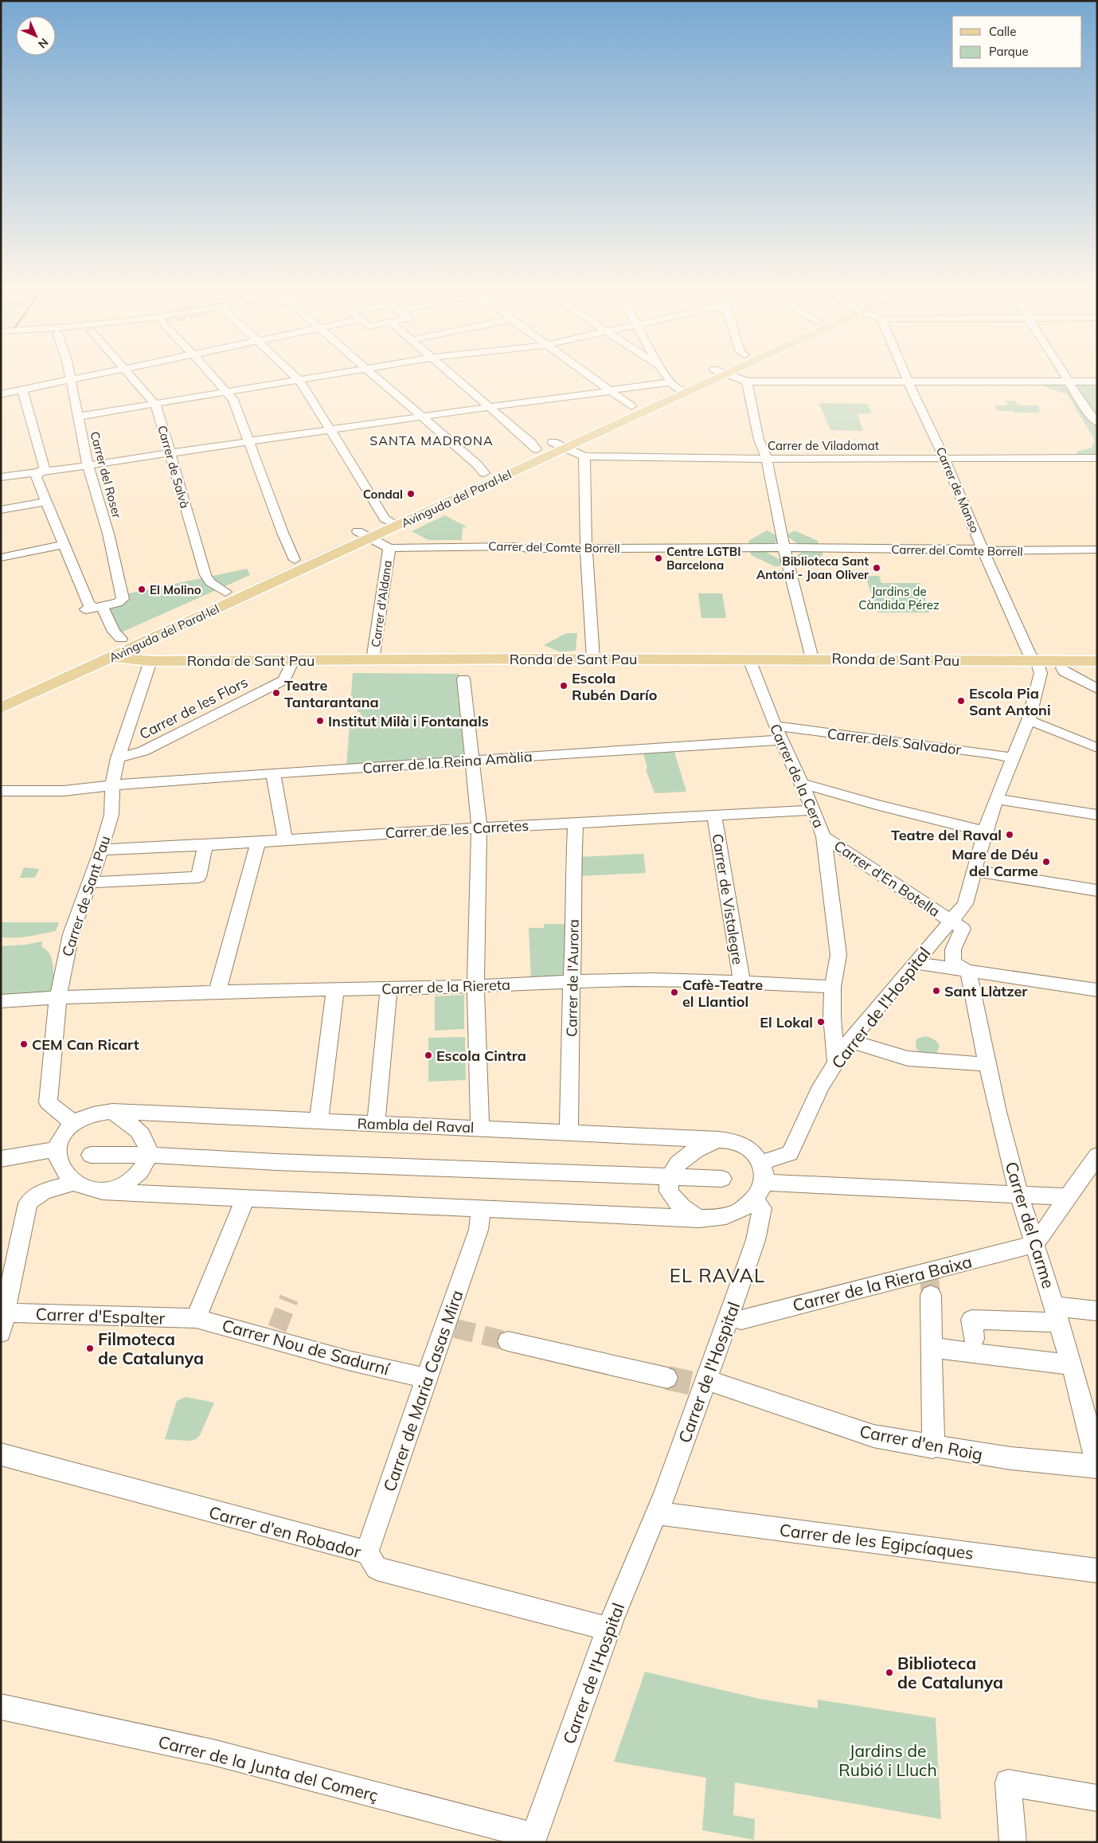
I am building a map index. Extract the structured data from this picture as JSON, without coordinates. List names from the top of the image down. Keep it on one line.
{"streets":{"main road":["Avinguda del Paral·lel","Ronda de Sant Pau"],"street":["Carrer de Viladomat","Carrer de Salvà","Carrer del Roser","Carrer de Manso","Carrer del Comte Borrell","Carrer d'Aldana","Carrer de les Flors","Carrer dels Salvador","Carrer de la Reina Amàlia","Carrer de la Cera","Carrer de les Carretes","Carrer d'En Botella","Carrer de Sant Pau","Carrer de Vistalegre","Carrer de l'Aurora","Carrer de la Riereta","Carrer de l'Hospital","Rambla del Raval","Carrer del Carme","Carrer de la Riera Baixa","Carrer d'Espalter","Carrer Nou de Sadurní","Carrer de Maria Casas Mira","Carrer d'en Roig","Carrer d'en Robador","Carrer de les Egipcíaques","Carrer de la Junta del Comerç"]},"crossings":[["Carrer de Viladomat","Carrer de Manso"],["Carrer de Viladomat","Avinguda del Paral·lel"],["Carrer de Salvà","Avinguda del Paral·lel"],["Carrer de Manso","Carrer del Comte Borrell"],["Carrer de Manso","Ronda de Sant Pau"],["Carrer de Manso","Carrer dels Salvador"],["Carrer de Manso","Carrer de l'Hospital"],["Avinguda del Paral·lel","Carrer del Comte Borrell"],["Avinguda del Paral·lel","Ronda de Sant Pau"],["Carrer del Comte Borrell","Carrer d'Aldana"],["Carrer d'Aldana","Ronda de Sant Pau"],["Ronda de Sant Pau","Carrer de les Flors"],["Ronda de Sant Pau","Carrer de la Cera"],["Ronda de Sant Pau","Carrer de Sant Pau"],["Carrer de les Flors","Carrer de Sant Pau"],["Carrer dels Salvador","Carrer de la Cera"],["Carrer dels Salvador","Carrer de l'Hospital"],["Carrer de la Reina Amàlia","Carrer de la Cera"],["Carrer de la Reina Amàlia","Carrer de Sant Pau"],["Carrer de la Cera","Carrer de les Carretes"],["Carrer de la Cera","Carrer d'En Botella"],["Carrer de la Cera","Carrer de la Riereta"],["Carrer de la Cera","Carrer de l'Hospital"],["Carrer de les Carretes","Carrer de Sant Pau"],["Carrer de les Carretes","Carrer de Vistalegre"],["Carrer de les Carretes","Carrer de l'Aurora"],["Carrer d'En Botella","Carrer de l'Hospital"],["Carrer d'En Botella","Carrer del Carme"],["Carrer de Sant Pau","Carrer de la Riereta"],["Carrer de Sant Pau","Rambla del Raval"],["Carrer de Vistalegre","Carrer de la Riereta"],["Carrer de l'Aurora","Carrer de la Riereta"],["Carrer de l'Aurora","Rambla del Raval"],["Carrer de l'Hospital","Rambla del Raval"],["Carrer de l'Hospital","Carrer de la Riera Baixa"],["Carrer de l'Hospital","Carrer d'en Roig"],["Carrer de l'Hospital","Carrer d'en Robador"],["Carrer de l'Hospital","Carrer de les Egipcíaques"],["Carrer de l'Hospital","Carrer de la Junta del Comerç"],["Carrer del Carme","Carrer de la Riera Baixa"],["Carrer del Carme","Carrer d'en Roig"],["Carrer d'Espalter","Carrer Nou de Sadurní"],["Carrer de Maria Casas Mira","Carrer d'en Robador"]],"districts":["SANTA MADRONA","EL RAVAL"],"parks":["Jardins de Càndida Pérez","Jardins de Rubió i Lluch"],"places":["Condal","Centre LGTBI Barcelona","Biblioteca Sant Antoni - Joan Oliver","El Molino","Escola Rubén Darío","Teatre Tantarantana","Escola Pia Sant Antoni","Institut Milà i Fontanals","Teatre del Raval","Mare de Déu del Carme","Sant Llàtzer","Cafè-Teatre el Llantiol","El Lokal","CEM Can Ricart","Escola Cintra","Filmoteca de Catalunya","Biblioteca de Catalunya"],"legend":["Calle","Parque"],"north":"bottom right"}
